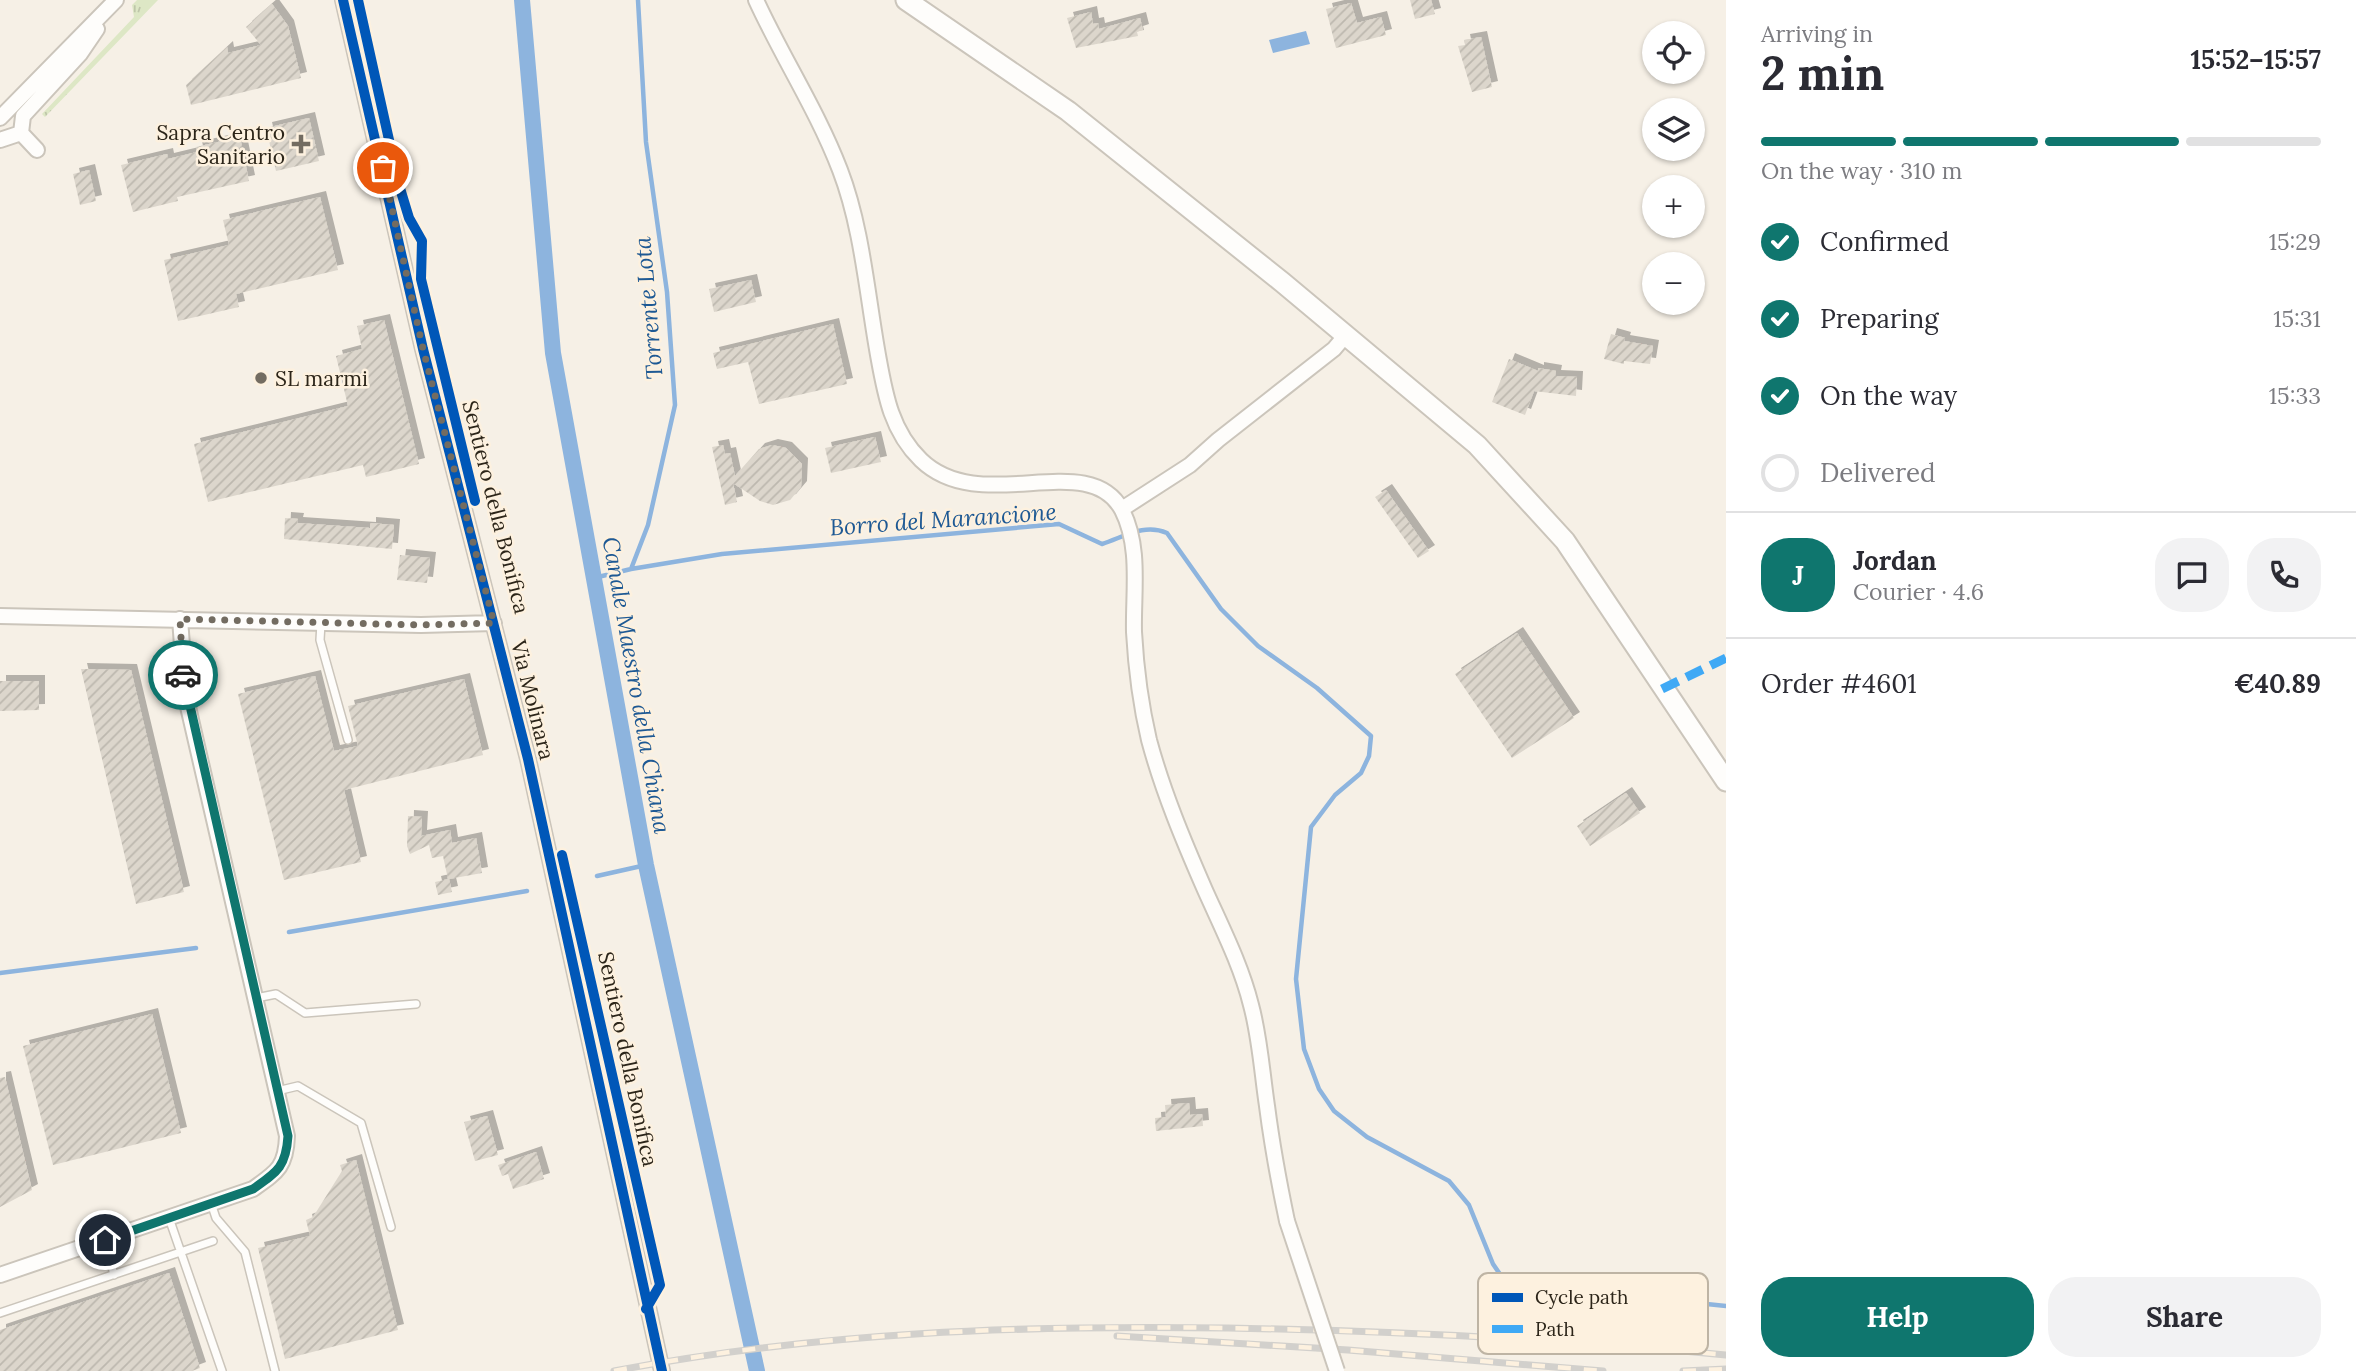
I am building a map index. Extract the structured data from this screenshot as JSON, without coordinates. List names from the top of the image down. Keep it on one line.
{"streets":{"street":["Via Molinara"],"cycle path":["Sentiero della Bonifica"]},"water":["Torrente Lota","Borro del Marancione","Canale Maestro della Chiana"],"places":{"health":["Sapra Centro Sanitario"],"other":["SL marmi"]},"legend":["Cycle path","Path"],"page":{"heading":["2 min","Arriving in","15:52–15:57"],"panel":["Jordan","Courier · 4.6","Order #4601","€40.89"],"map_buttons":["+","−"],"bar":"On the way · 310 m","list":[["Confirmed","15:29"],["Preparing","15:31"],["On the way","15:33"],"Delivered"],"round":"J","buttons":["Help","Share"]}}
